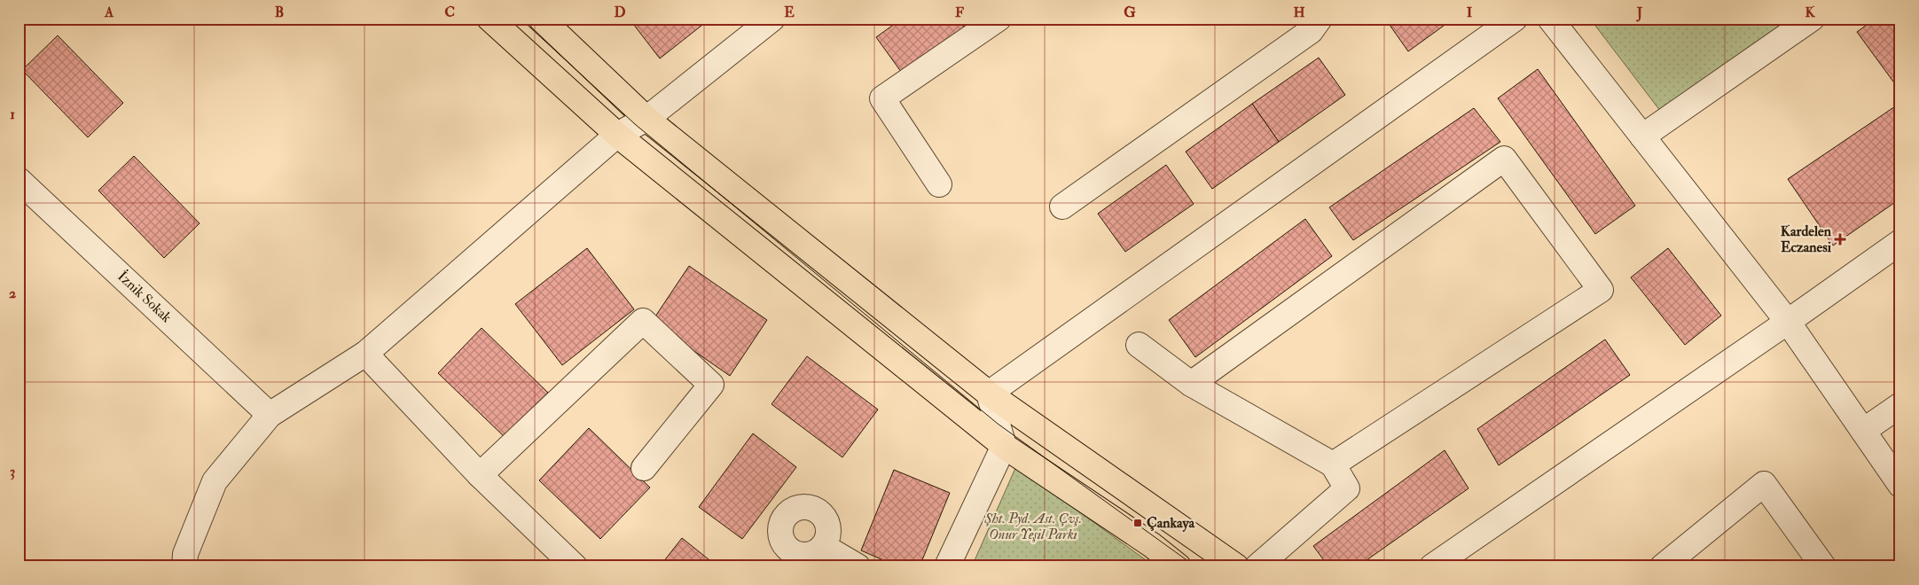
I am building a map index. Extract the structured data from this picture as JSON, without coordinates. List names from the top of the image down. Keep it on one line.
{"streets":{"street":["İznik Sokak"]},"parks":["Şht. Pyd. Ast. Çvş. Onur Yeşil Parkı"],"places":{"health":["Kardelen Eczanesi"],"transit":["Çankaya"]},"grid":{"columns":["A","B","C","D","E","F","G","H","I","J","K"],"rows":["1","2","3"]}}
